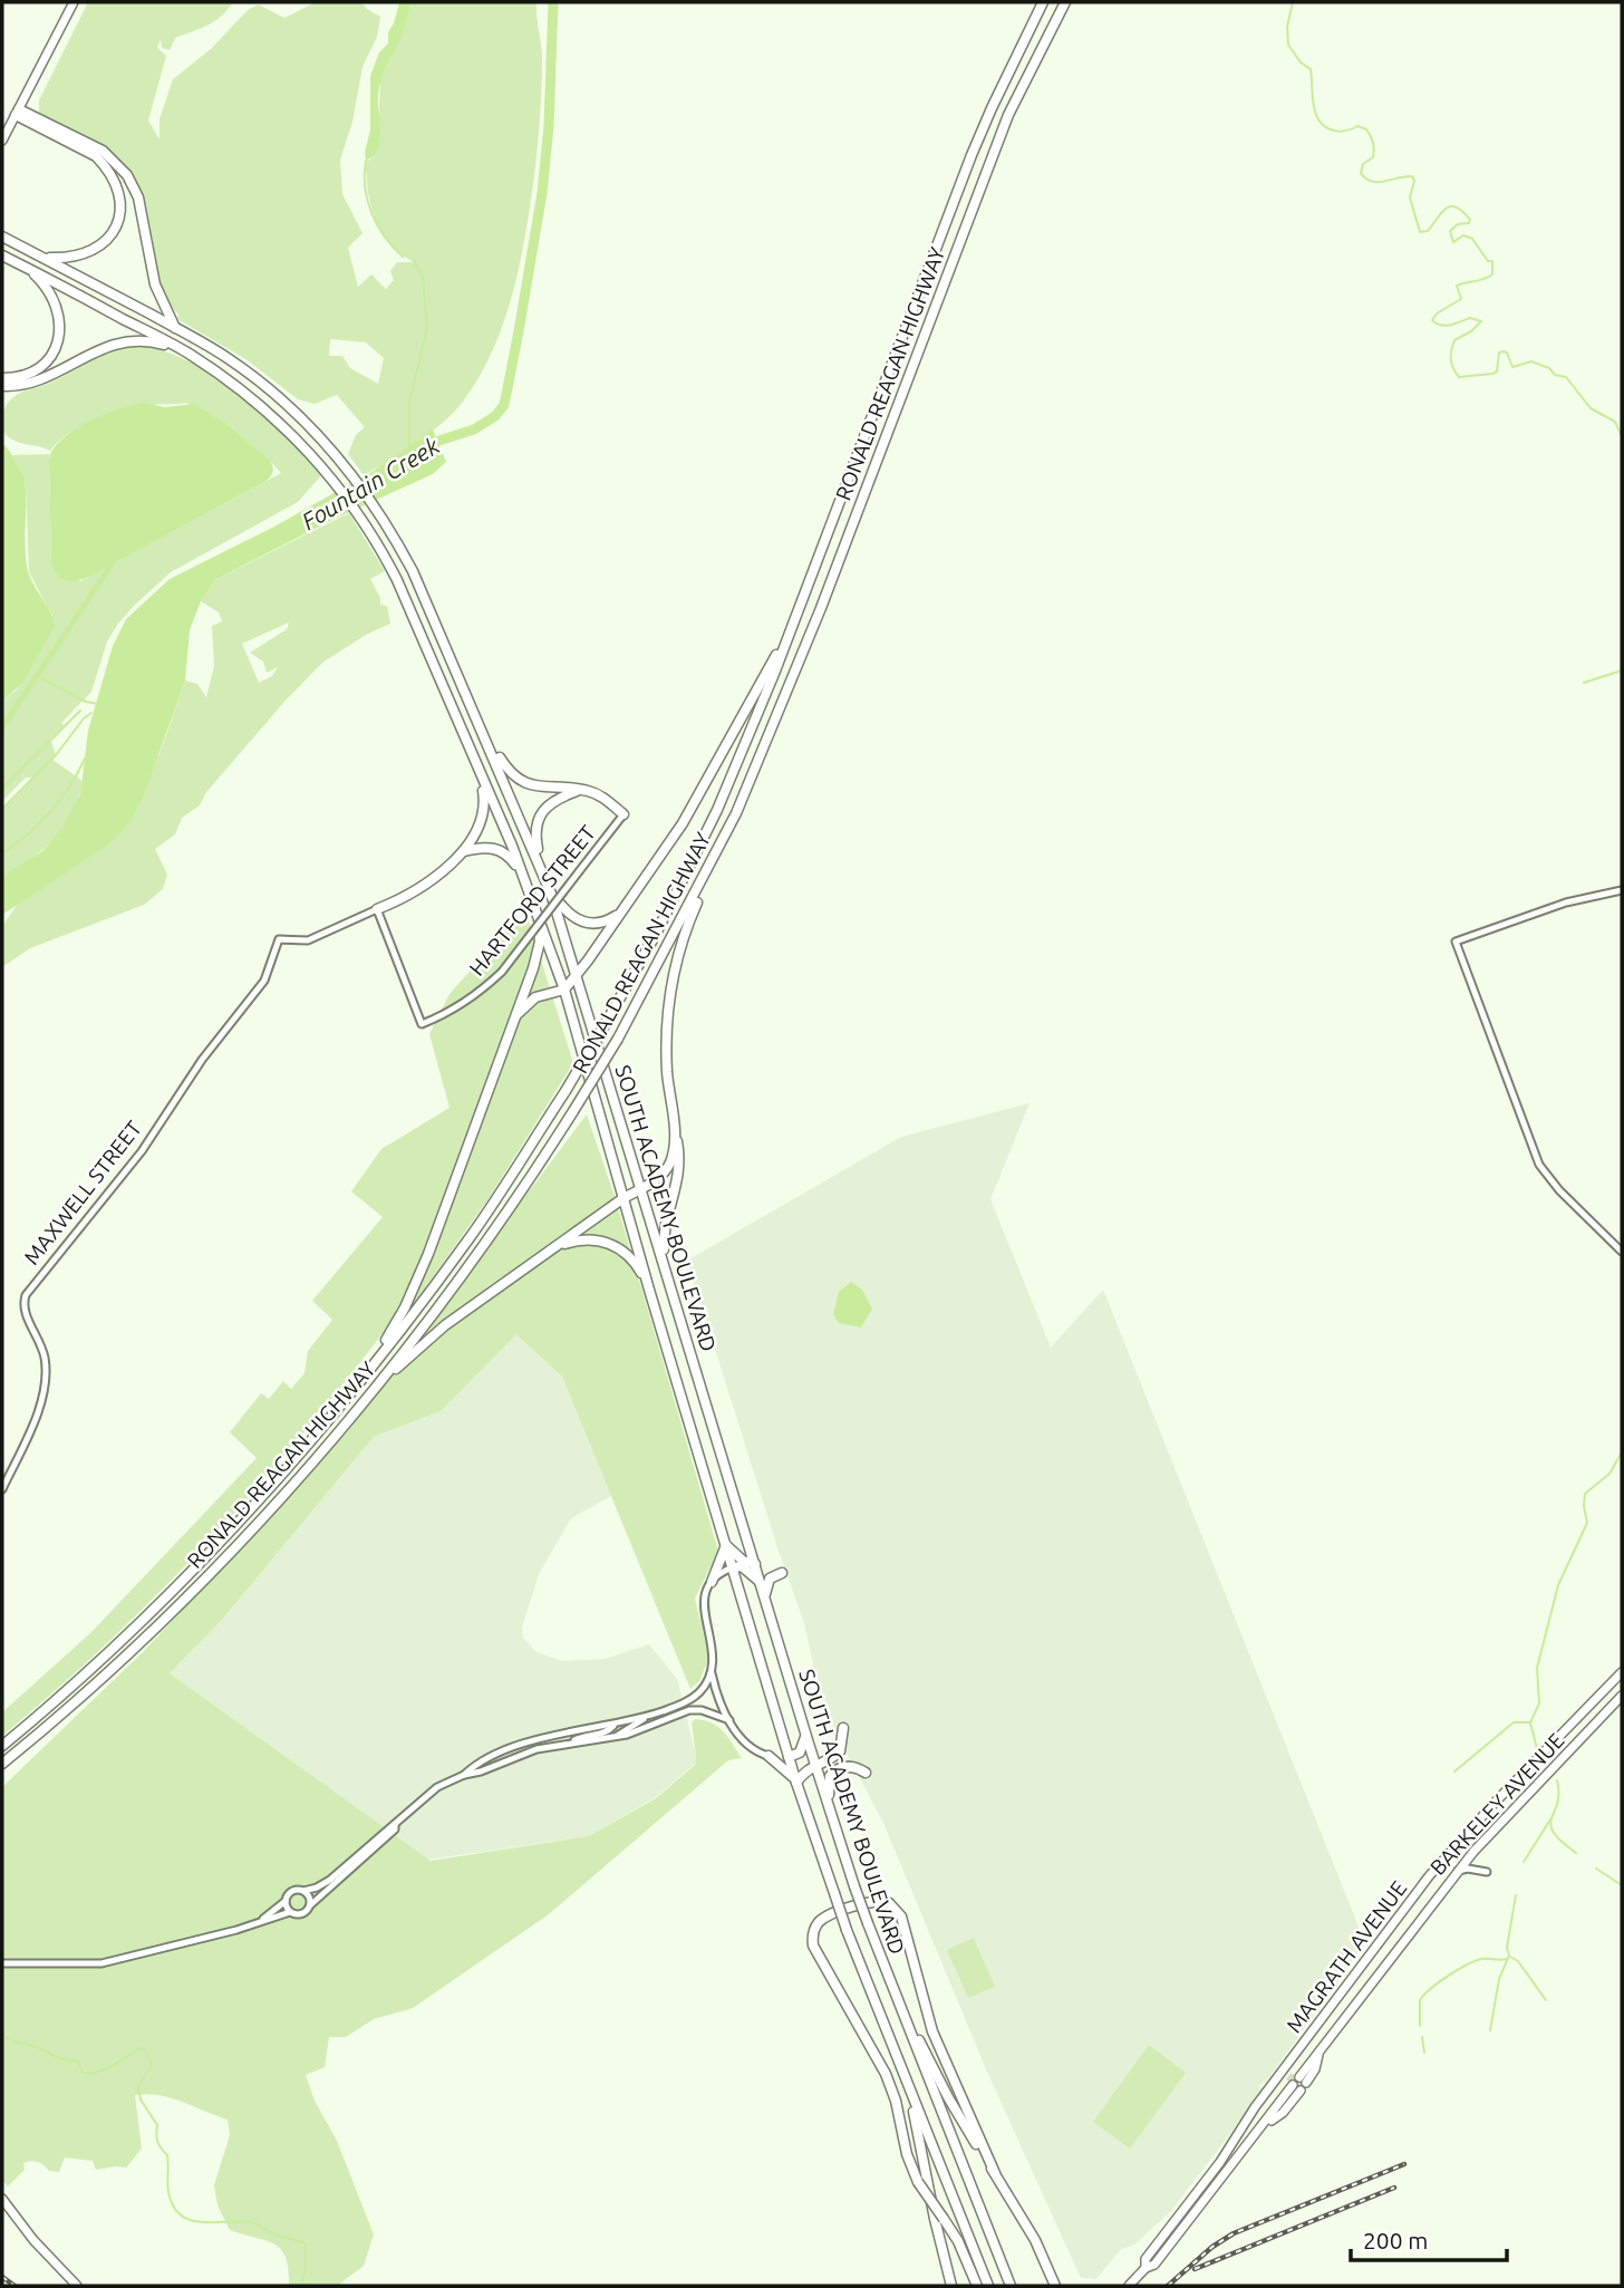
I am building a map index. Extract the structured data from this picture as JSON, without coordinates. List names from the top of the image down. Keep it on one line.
{"streets":{"highway":["RONALD REAGAN HIGHWAY","SOUTH ACADEMY BOULEVARD"],"main road":["BARKELEY AVENUE","MAGRATH AVENUE"],"street":["HARTFORD STREET","MAXWELL STREET"]},"crossings":[["HARTFORD STREET","MAXWELL STREET"],["BARKELEY AVENUE","MAGRATH AVENUE"]],"water":["Fountain Creek"],"scale_bar":"200 m"}
